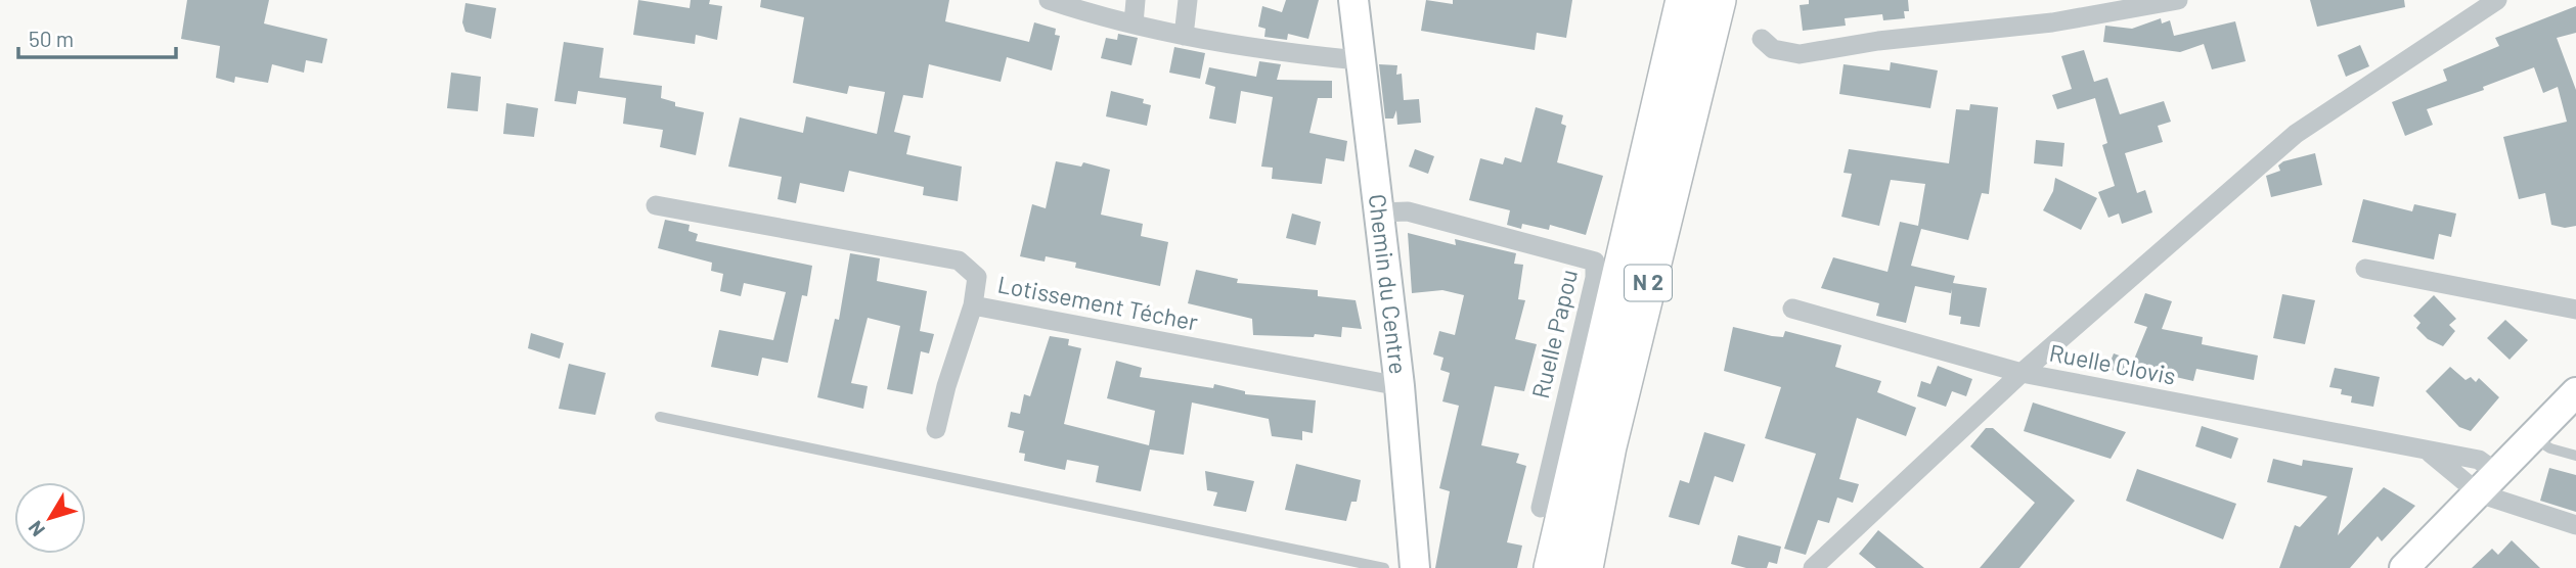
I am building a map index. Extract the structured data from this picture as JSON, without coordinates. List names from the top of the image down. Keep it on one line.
{"streets":{"highway":["N 2"],"street":["Chemin du Centre","Lotissement Técher","Ruelle Papou","Ruelle Clovis"]},"crossings":[["Chemin du Centre","Lotissement Técher"],["Chemin du Centre","Ruelle Papou"]],"scale_bar":"50 m","north":"bottom left"}
